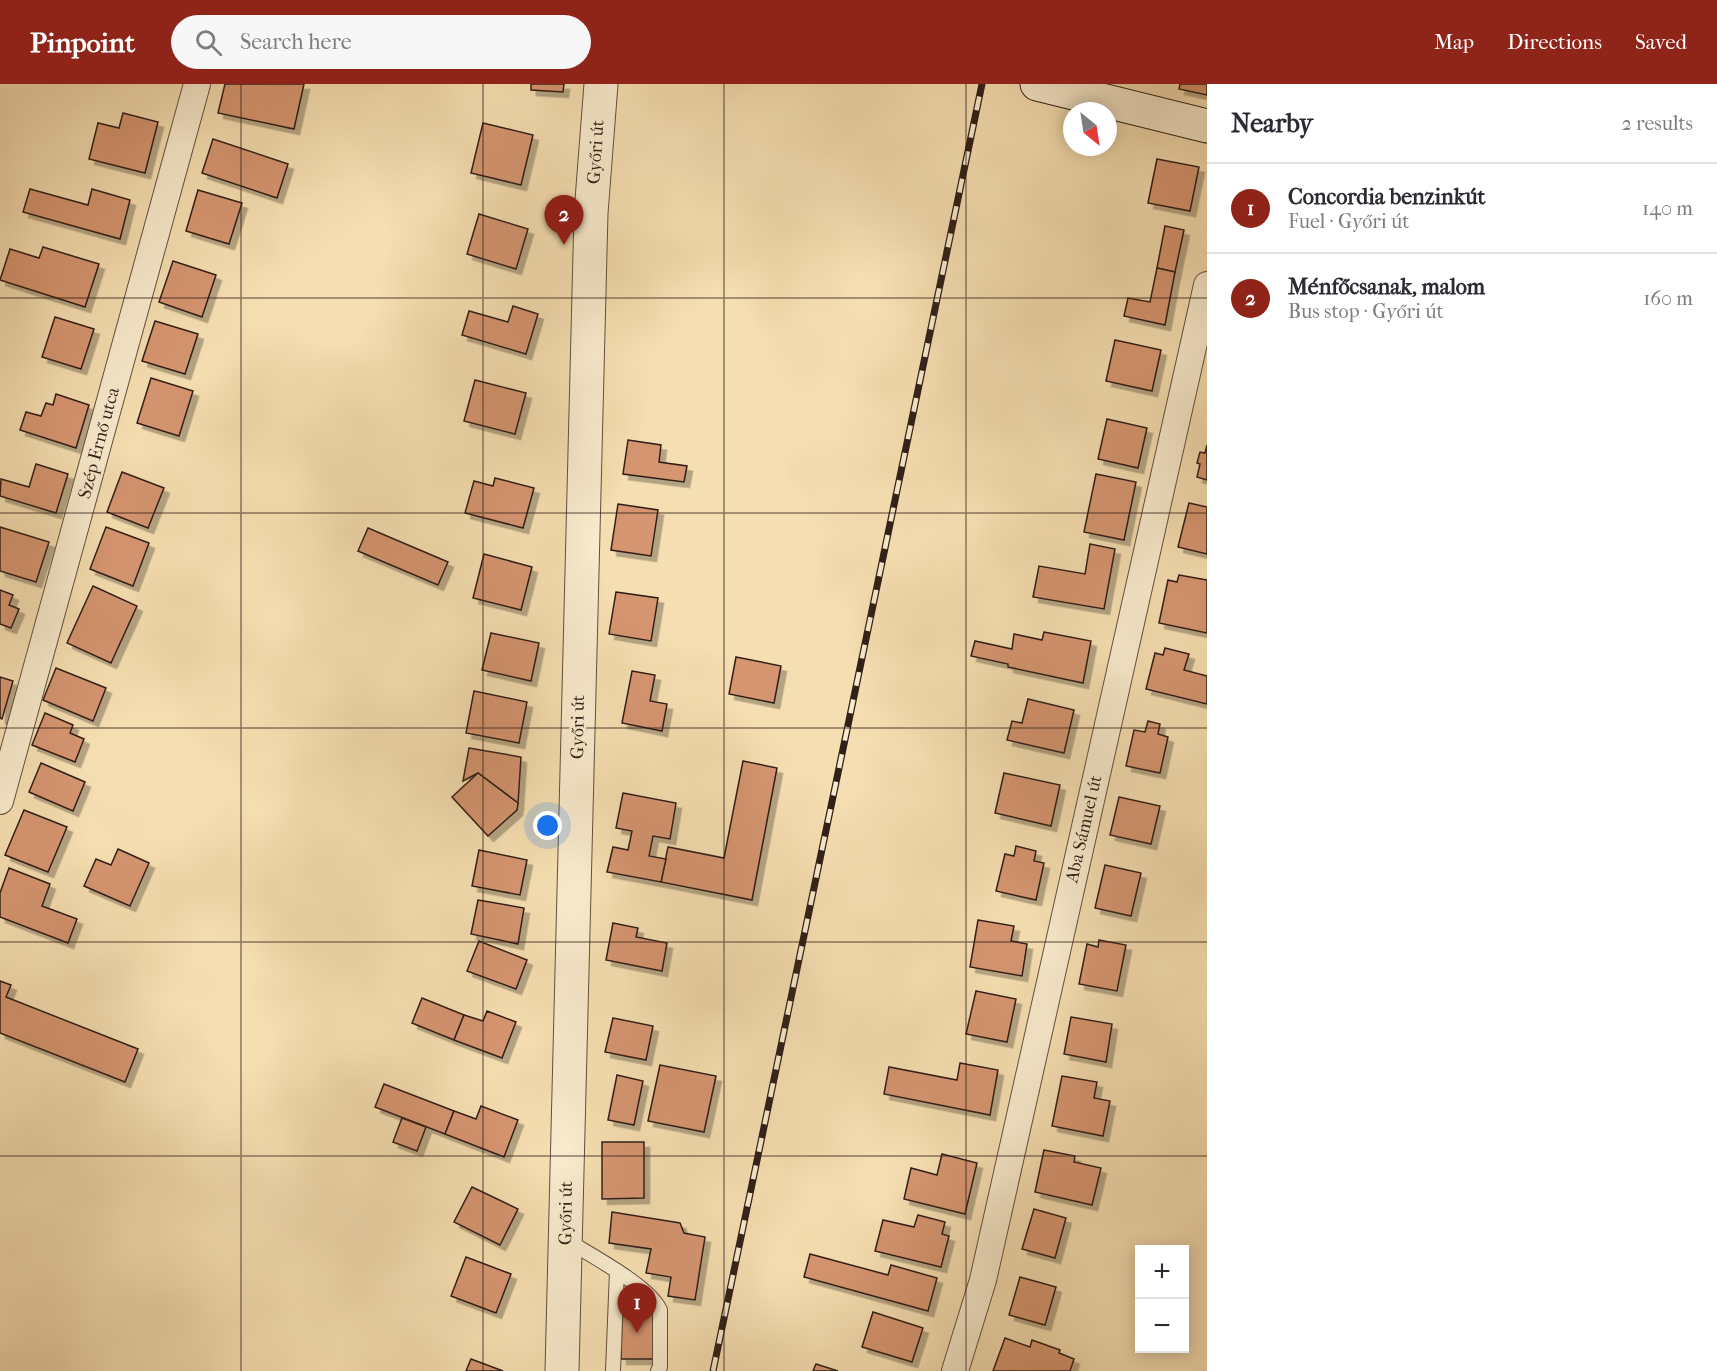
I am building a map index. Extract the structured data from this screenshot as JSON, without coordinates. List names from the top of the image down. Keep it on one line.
{"streets":{"street":["Győri út","Szép Ernő utca","Aba Sámuel út"]},"north":"bottom right","page":{"header":"Pinpoint","search":"Search here","nav":["Map","Directions","Saved"],"heading":["Nearby","2 results"],"list":[{"mark":"1","name":"Concordia benzinkút","note":"Fuel · Győri út","value":"140 m"},{"mark":"2","name":"Ménfőcsanak, malom","note":"Bus stop · Győri út","value":"160 m"}],"pins":["2","1"],"map_buttons":["+","−"]}}
